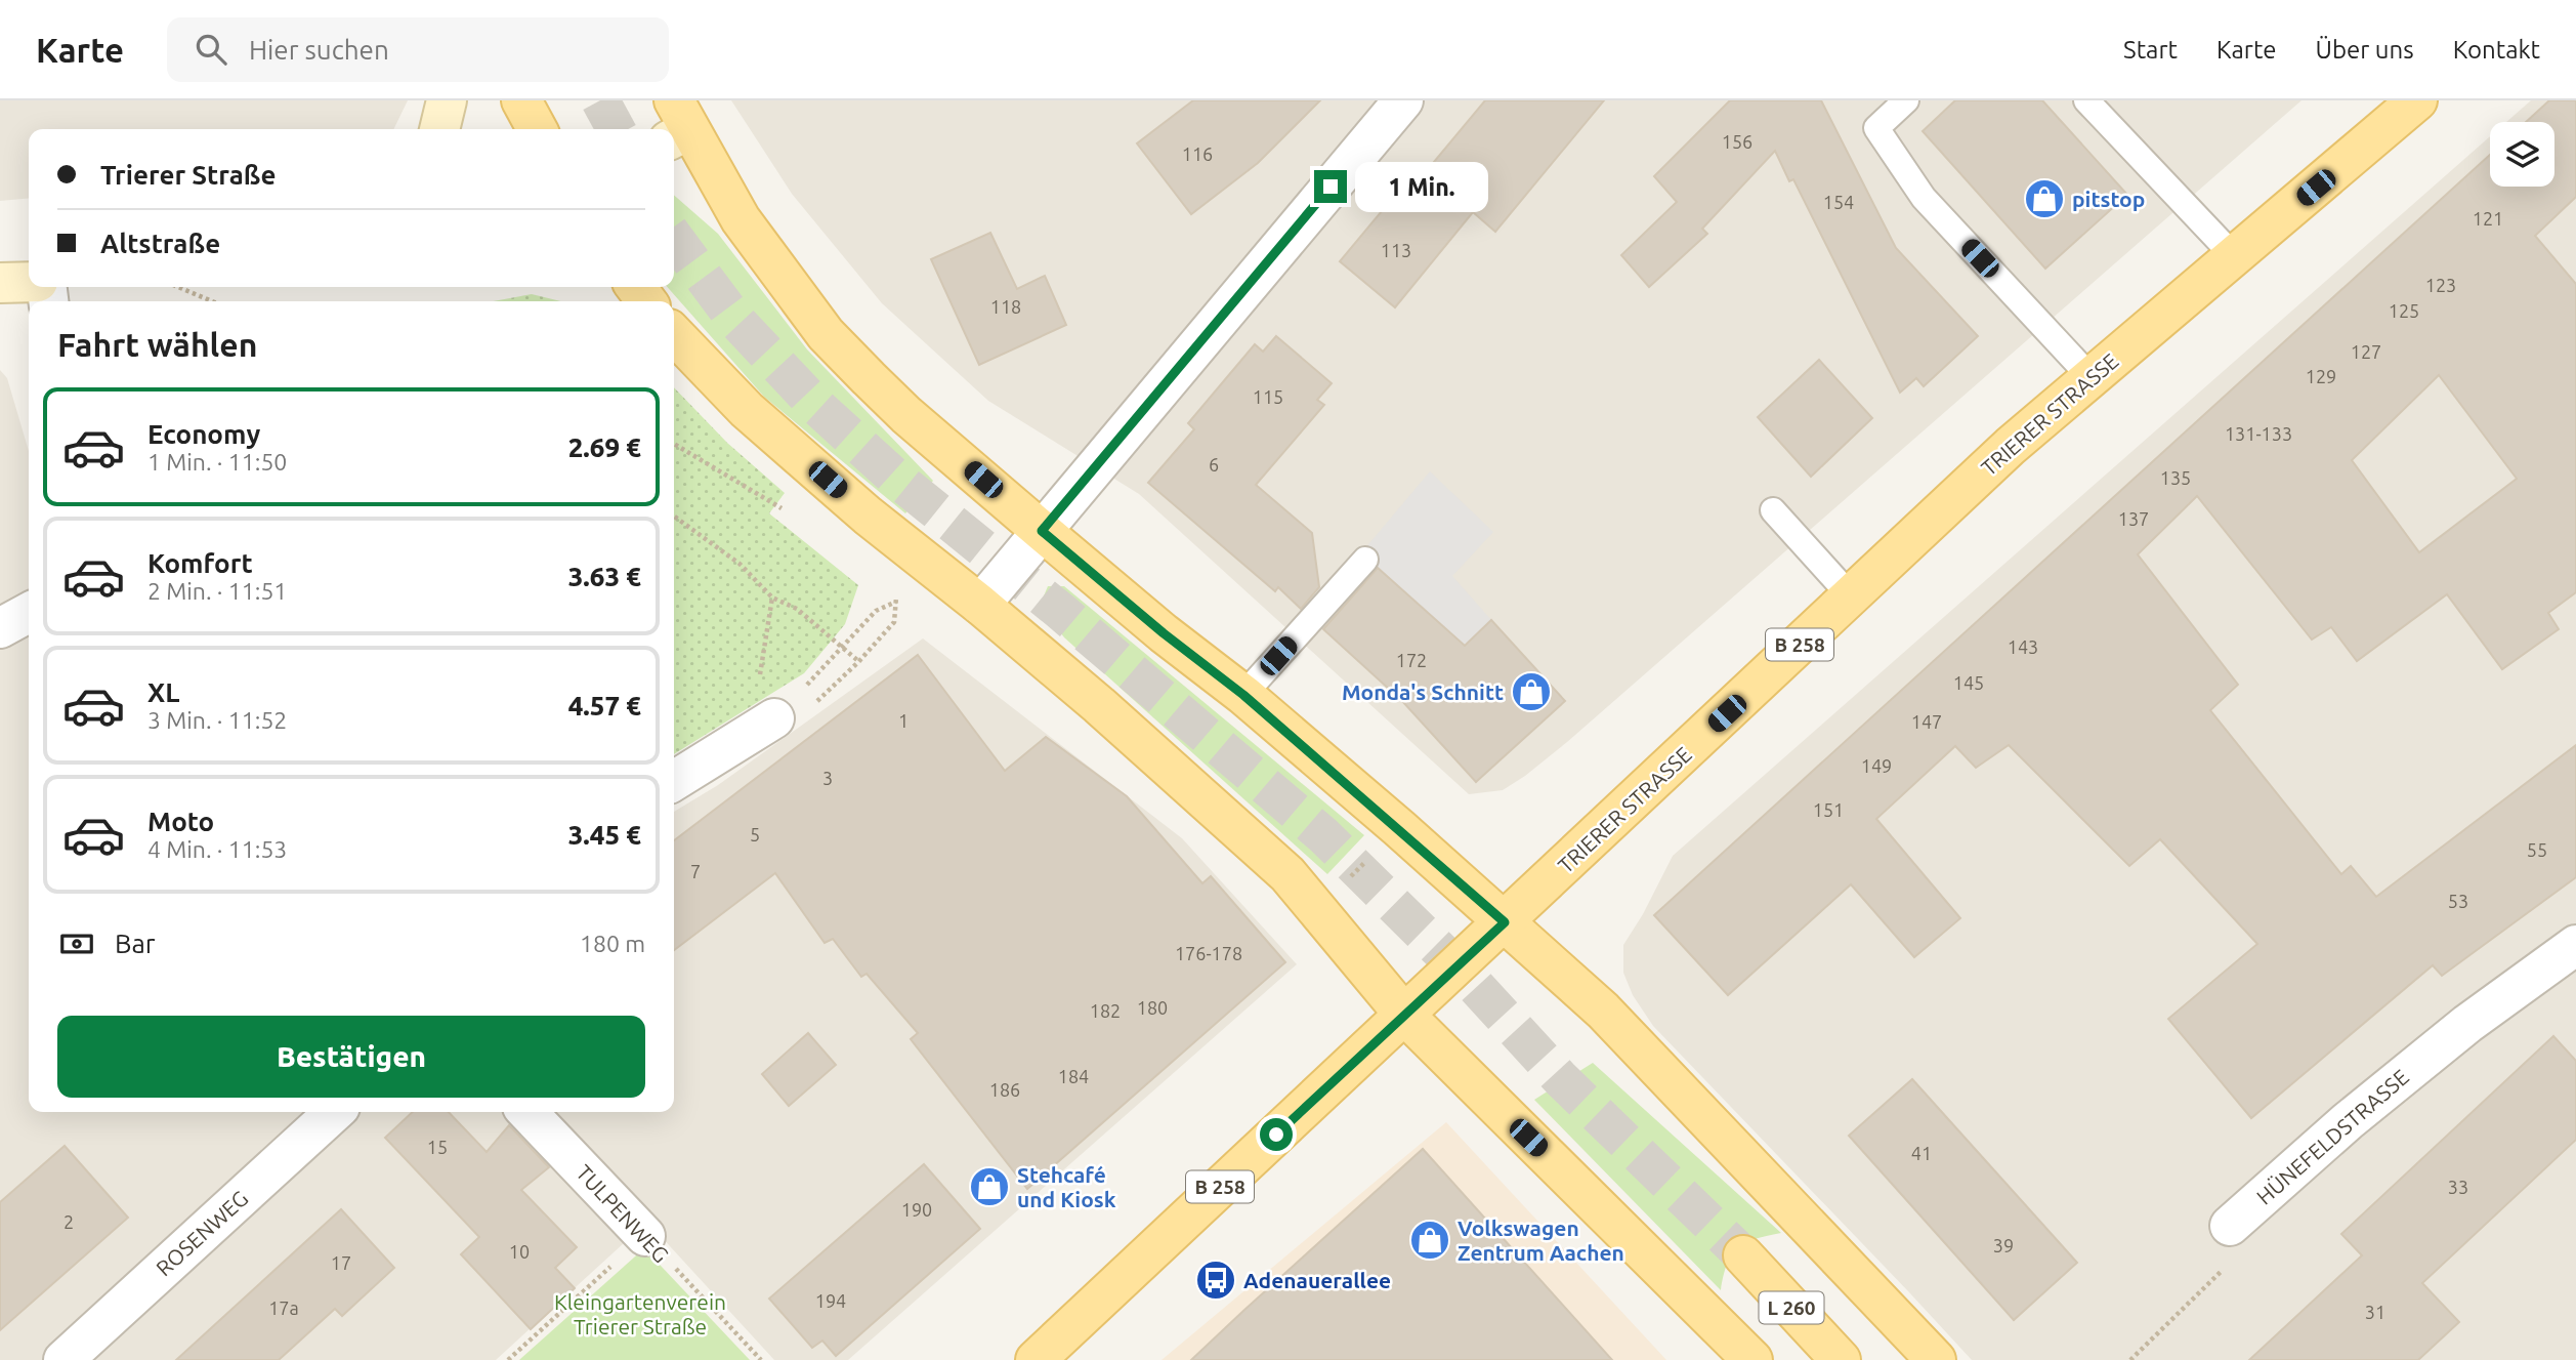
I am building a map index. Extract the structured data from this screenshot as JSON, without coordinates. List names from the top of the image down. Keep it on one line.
{"streets":{"main road":["TRIERER STRASSE","B 258","L 260"],"street":["HÜNEFELDSTRASSE","TULPENWEG","ROSENWEG"]},"parks":["Kleingartenverein Trierer Straße"],"places":{"shop":["pitstop","Monda's Schnitt","Stehcafé und Kiosk","Volkswagen Zentrum Aachen"],"bus stop":["Adenauerallee"]},"house_numbers":["156","116","154","121","113","123","118","125","127","129","115","131-133","6","135","137","143","172","145","1","147","149","3","151","5","55","7","53","176-178","180","182","184","186","15","41","33","190","2","39","10","17","194","17a","31"],"page":{"header":"Karte","search":"Hier suchen","nav":["Start","Karte","Über uns","Kontakt"],"banner":["Trierer Straße","Altstraße"],"bubble":"1 Min.","heading":"Fahrt wählen","list":[{"name":"Economy","note":"1 Min. · 11:50","value":"2.69 €"},{"name":"Komfort","note":"2 Min. · 11:51","value":"3.63 €"},{"name":"XL","note":"3 Min. · 11:52","value":"4.57 €"},{"name":"Moto","note":"4 Min. · 11:53","value":"3.45 €"}],"pay":["Bar","180 m"],"buttons":"Bestätigen"}}
